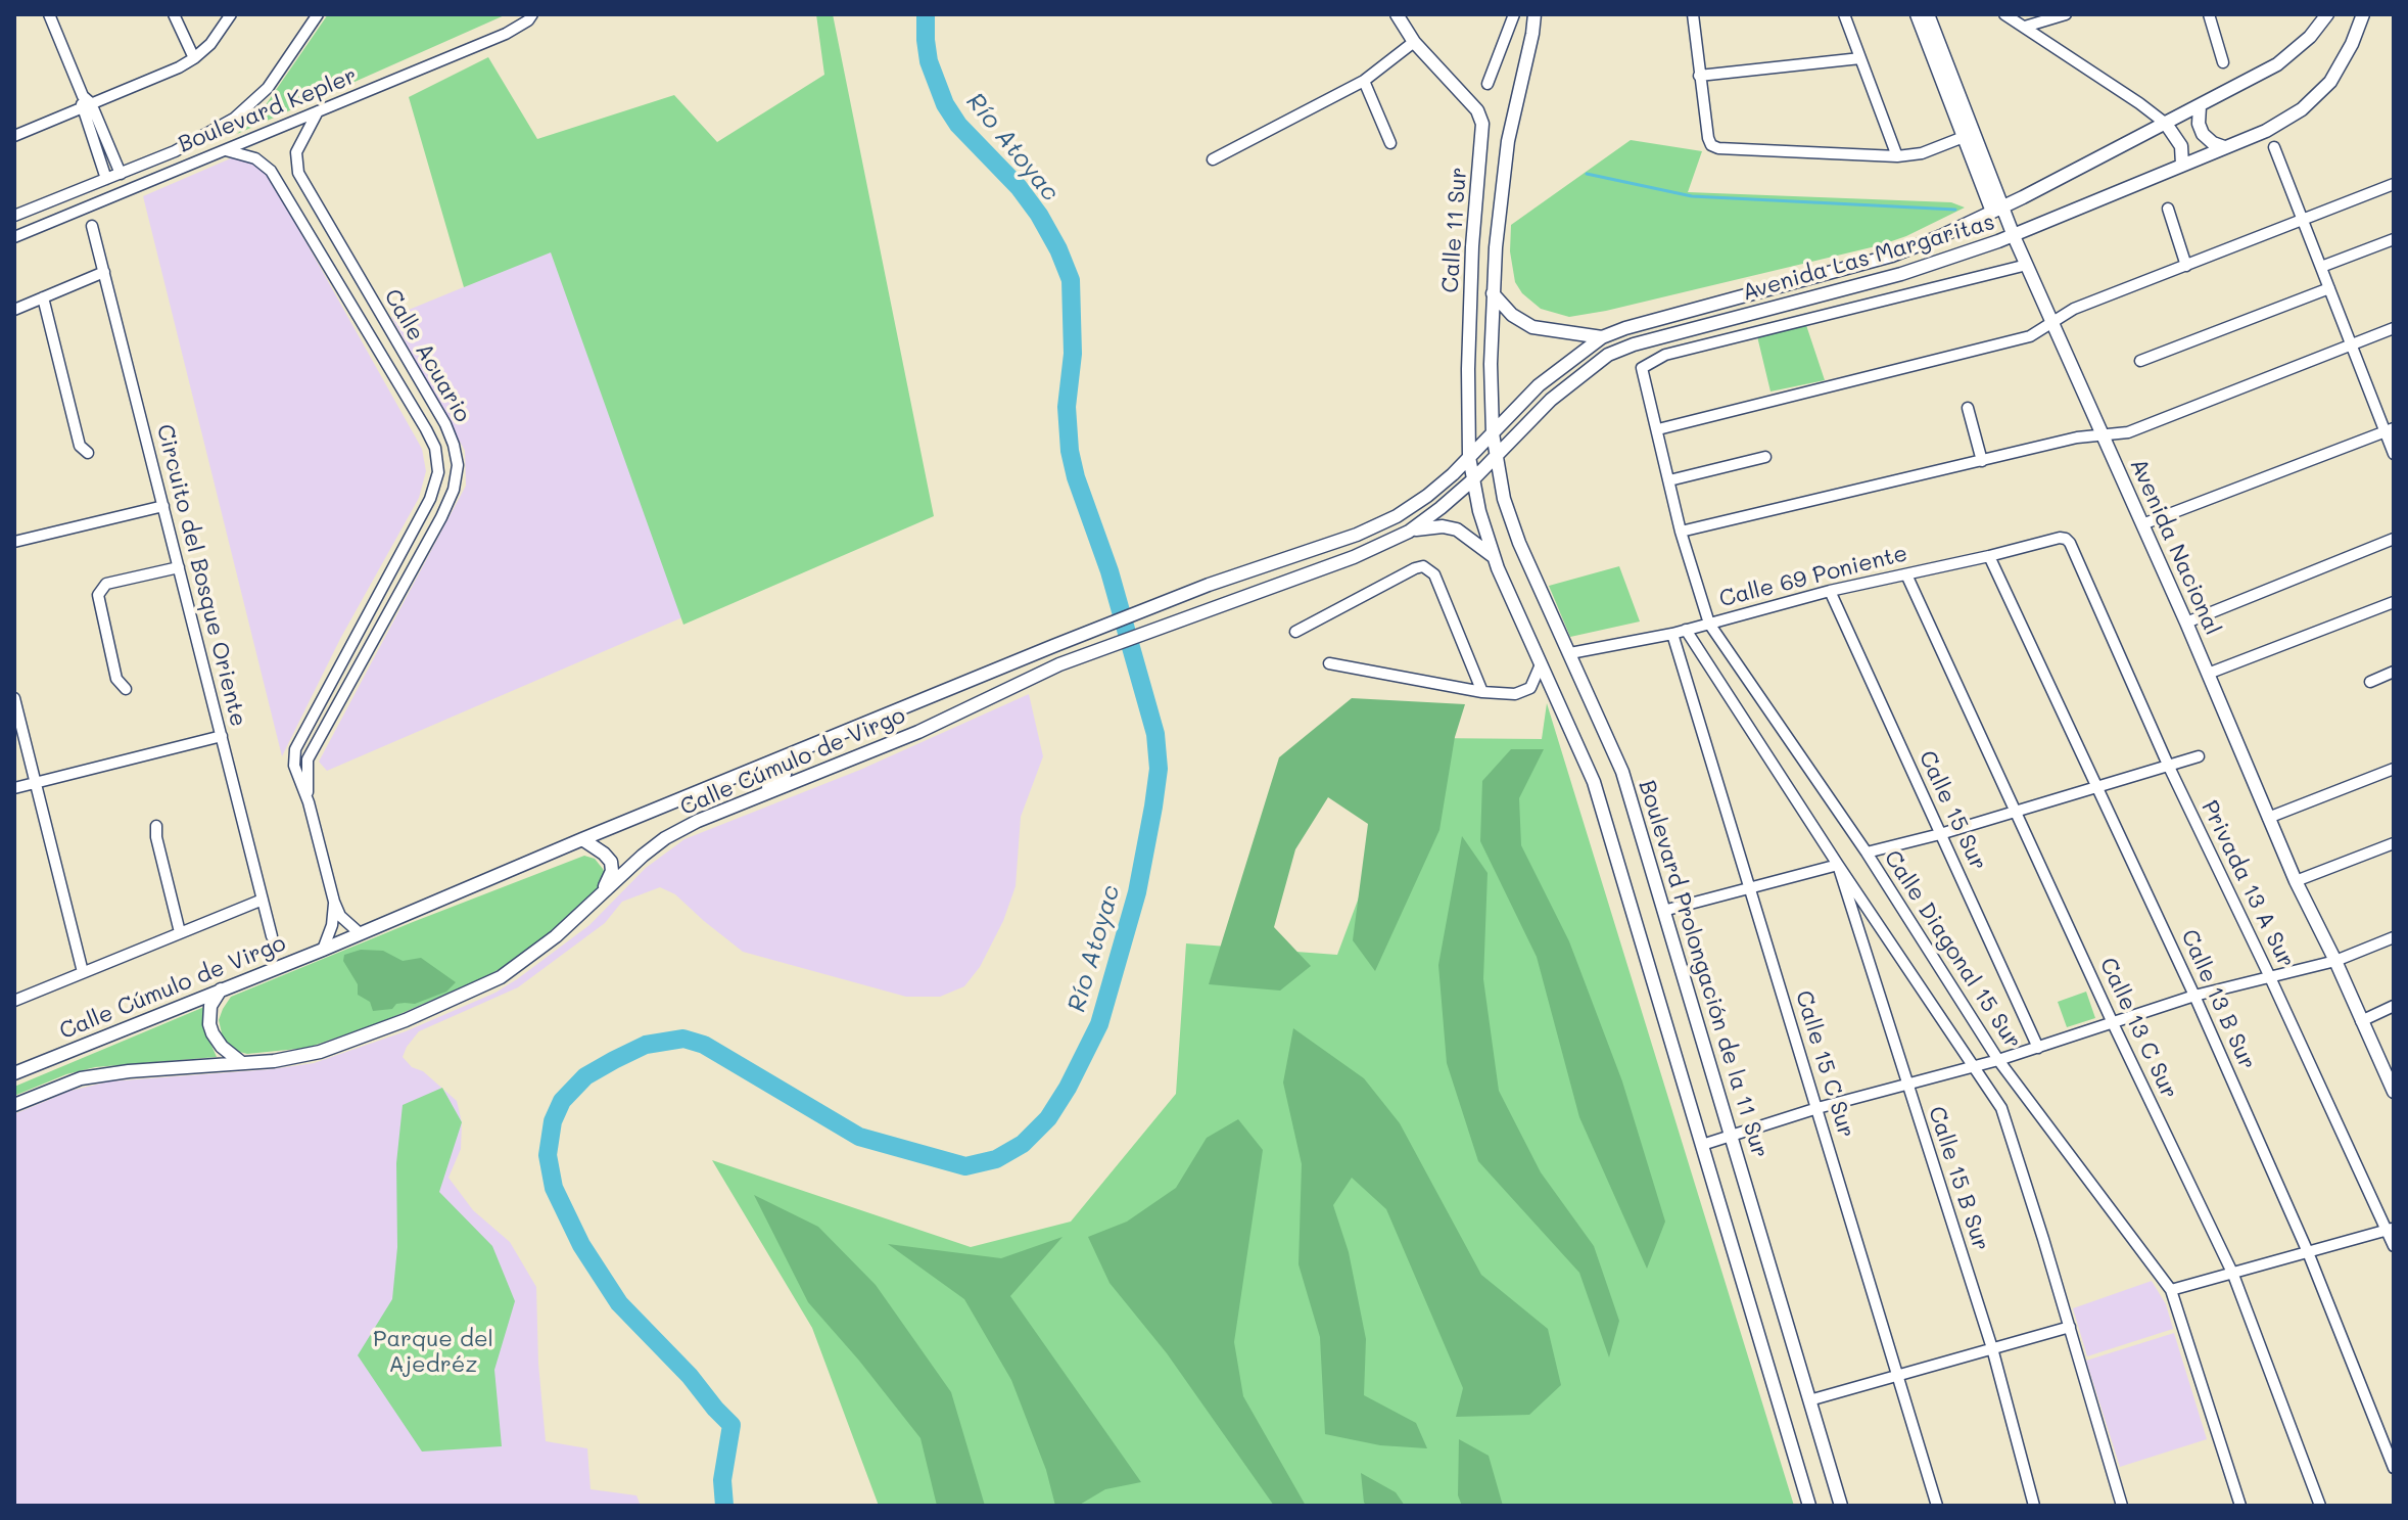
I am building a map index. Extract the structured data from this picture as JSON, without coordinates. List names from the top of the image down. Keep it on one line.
{"streets":{"main road":["Calle 11 Sur","Avenida Las Margaritas","Avenida Nacional","Calle Cúmulo de Virgo","Boulevard Prolongación de la 11 Sur"],"street":["Boulevard Kepler","Calle Acuario","Circuito del Bosque Oriente","Calle 69 Poniente","Calle 15 Sur","Privada 13 A Sur","Calle Diagonal 15 Sur","Calle 13 B Sur","Calle 13 C Sur","Calle 15 C Sur","Calle 15 B Sur"]},"crossings":[["Boulevard Kepler","Calle Acuario"],["Calle 11 Sur","Avenida Las Margaritas"],["Calle 11 Sur","Calle Cúmulo de Virgo"],["Calle 11 Sur","Boulevard Prolongación de la 11 Sur"],["Avenida Las Margaritas","Avenida Nacional"],["Avenida Las Margaritas","Calle Cúmulo de Virgo"],["Avenida Las Margaritas","Boulevard Prolongación de la 11 Sur"],["Calle Acuario","Calle Cúmulo de Virgo"],["Avenida Nacional","Calle Diagonal 15 Sur"],["Calle 69 Poniente","Calle 15 Sur"],["Calle 69 Poniente","Privada 13 A Sur"],["Calle 69 Poniente","Calle Diagonal 15 Sur"],["Calle 69 Poniente","Boulevard Prolongación de la 11 Sur"],["Calle 69 Poniente","Calle 13 B Sur"],["Calle 69 Poniente","Calle 13 C Sur"],["Calle 69 Poniente","Calle 15 C Sur"],["Calle Cúmulo de Virgo","Boulevard Prolongación de la 11 Sur"],["Calle Diagonal 15 Sur","Calle 15 B Sur"]],"water":["Río Atoyac"],"parks":["Parque del Ajedréz"]}
